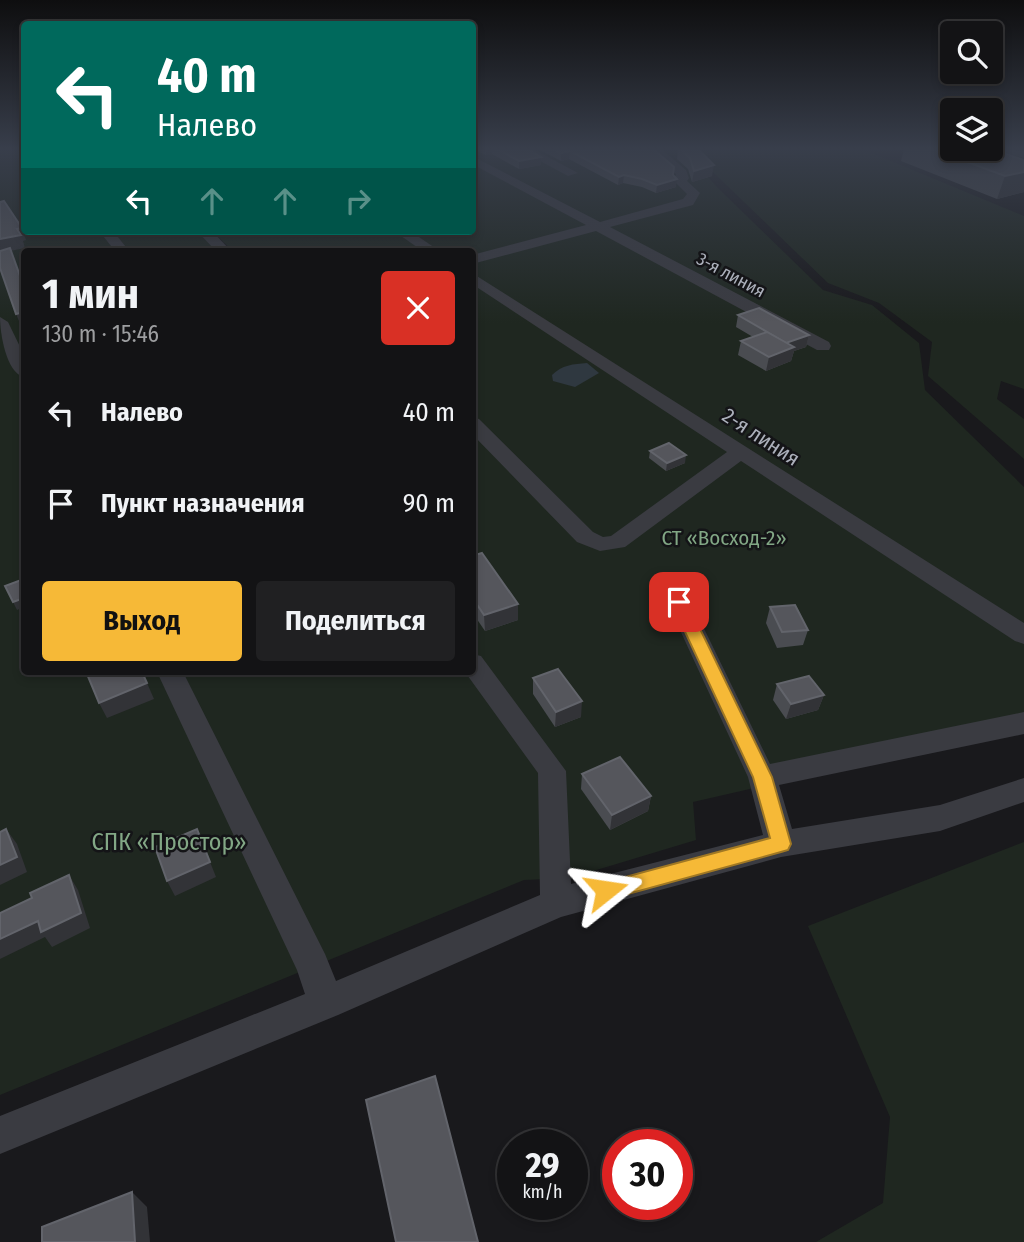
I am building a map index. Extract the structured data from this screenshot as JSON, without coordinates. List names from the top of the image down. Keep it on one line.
{"streets":{"street":["3-я линия","2-я линия"]},"parks":["СТ «Восход-2»","СПК «Простор»"],"page":{"turn":["40 m","Налево"],"heading":["1 мин","130 m · 15:46"],"list":[{"name":"Налево","value":"40 m"},{"name":"Пункт назначения","value":"90 m"}],"buttons":["Выход","Поделиться"],"speed":"29 km/h","limit":"30"}}
